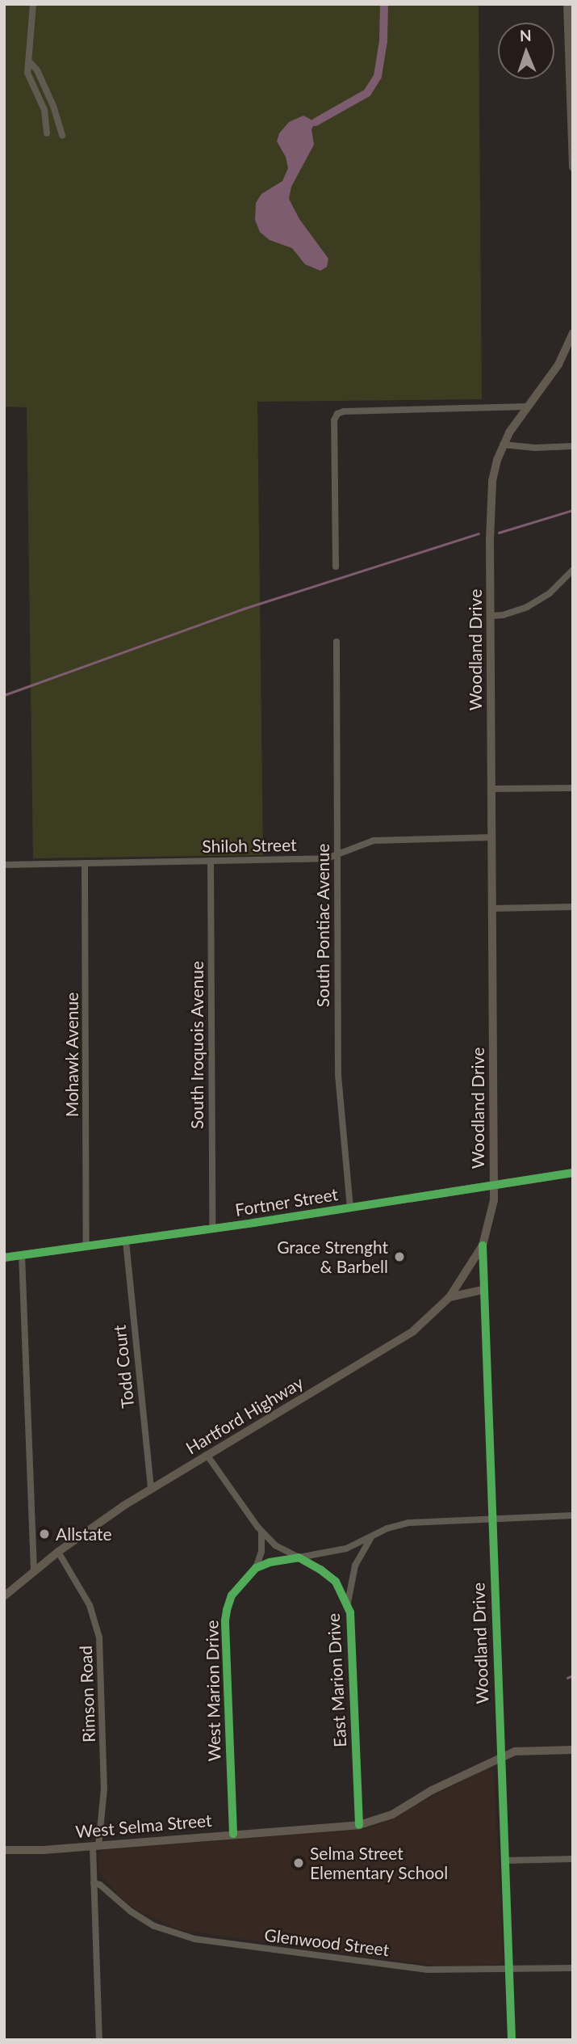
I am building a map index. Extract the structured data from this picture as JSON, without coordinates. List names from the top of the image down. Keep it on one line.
{"streets":{"main road":["Woodland Drive","Fortner Street","Hartford Highway","West Selma Street"],"street":["Shiloh Street","South Pontiac Avenue","South Iroquois Avenue","Mohawk Avenue","Todd Court","East Marion Drive","West Marion Drive","Rimson Road","Glenwood Street"]},"crossings":[["Woodland Drive","Shiloh Street"],["Woodland Drive","Fortner Street"],["Woodland Drive","Hartford Highway"],["Woodland Drive","West Selma Street"],["Woodland Drive","Glenwood Street"],["Shiloh Street","South Pontiac Avenue"],["Shiloh Street","South Iroquois Avenue"],["Shiloh Street","Mohawk Avenue"],["South Pontiac Avenue","Fortner Street"],["South Iroquois Avenue","Fortner Street"],["Mohawk Avenue","Fortner Street"],["Fortner Street","Todd Court"],["Todd Court","Hartford Highway"],["Hartford Highway","East Marion Drive"],["Hartford Highway","Rimson Road"],["East Marion Drive","West Selma Street"],["West Marion Drive","West Selma Street"],["Rimson Road","West Selma Street"],["Rimson Road","Glenwood Street"]],"places":["Grace Strenght & Barbell","Allstate","Selma Street Elementary School"],"north":"top"}
